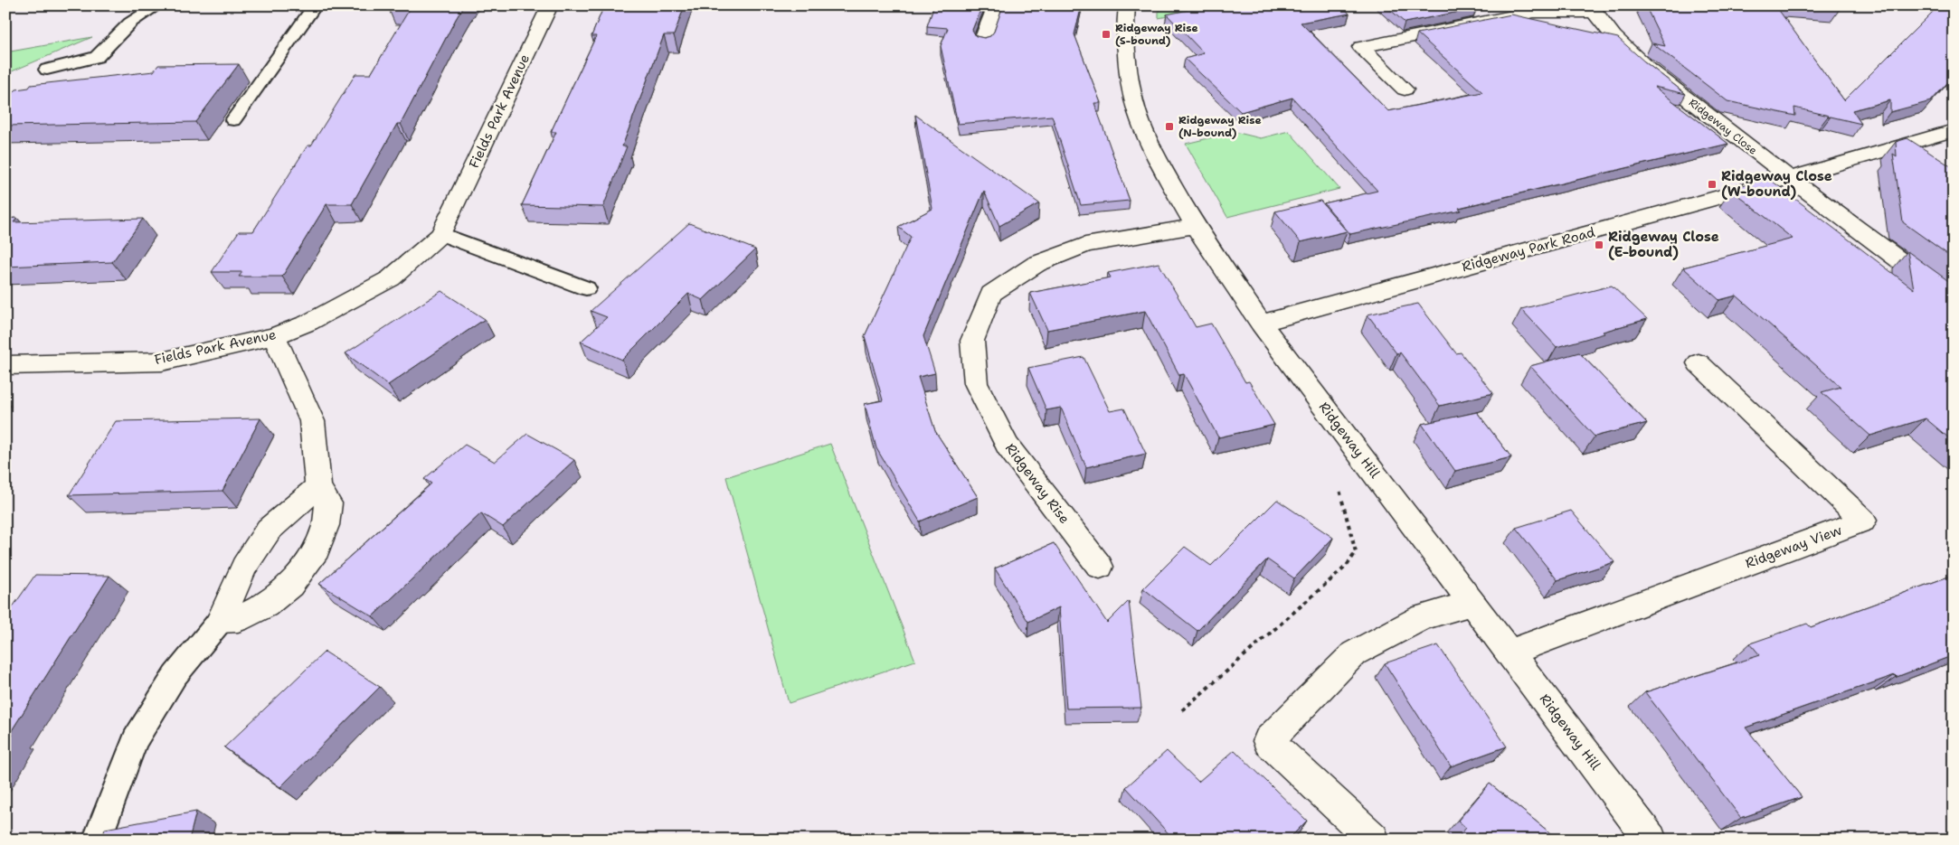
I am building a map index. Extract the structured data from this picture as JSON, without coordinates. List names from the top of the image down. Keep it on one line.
{"streets":{"street":["Fields Park Avenue","Ridgeway Close","Ridgeway Park Road","Ridgeway Hill","Ridgeway Rise","Ridgeway View"]},"crossings":[["Ridgeway Close","Ridgeway Park Road"],["Ridgeway Park Road","Ridgeway Hill"],["Ridgeway Hill","Ridgeway Rise"],["Ridgeway Hill","Ridgeway View"]],"places":{"transit":["Ridgeway Rise (S-bound)","Ridgeway Rise (N-bound)","Ridgeway Close (W-bound)","Ridgeway Close (E-bound)"]}}
